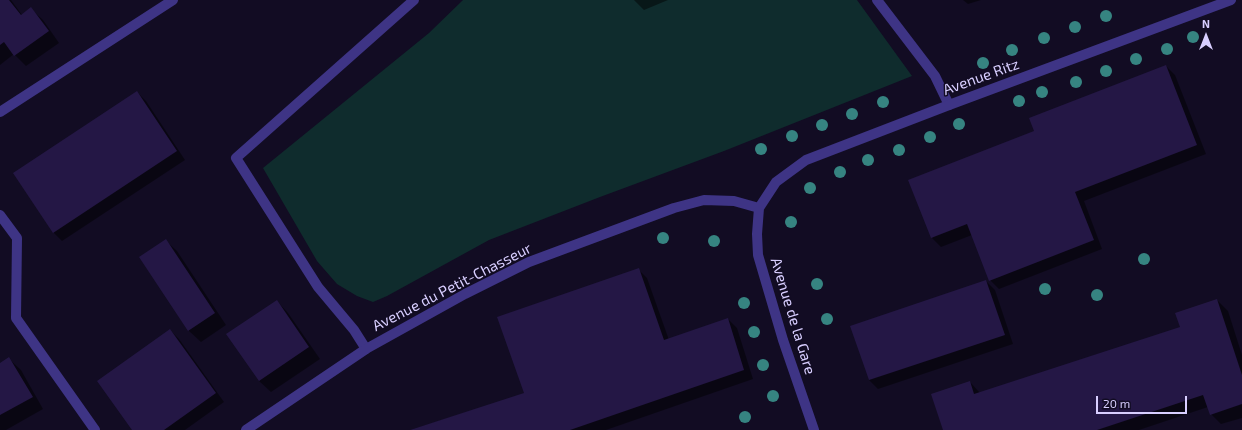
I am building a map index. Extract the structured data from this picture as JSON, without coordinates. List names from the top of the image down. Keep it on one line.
{"streets":{"street":["Avenue Ritz","Avenue du Petit-Chasseur","Avenue de la Gare"]},"crossings":[["Avenue Ritz","Avenue du Petit-Chasseur"],["Avenue Ritz","Avenue de la Gare"],["Avenue du Petit-Chasseur","Avenue de la Gare"]],"scale_bar":"20 m","north":"top"}
